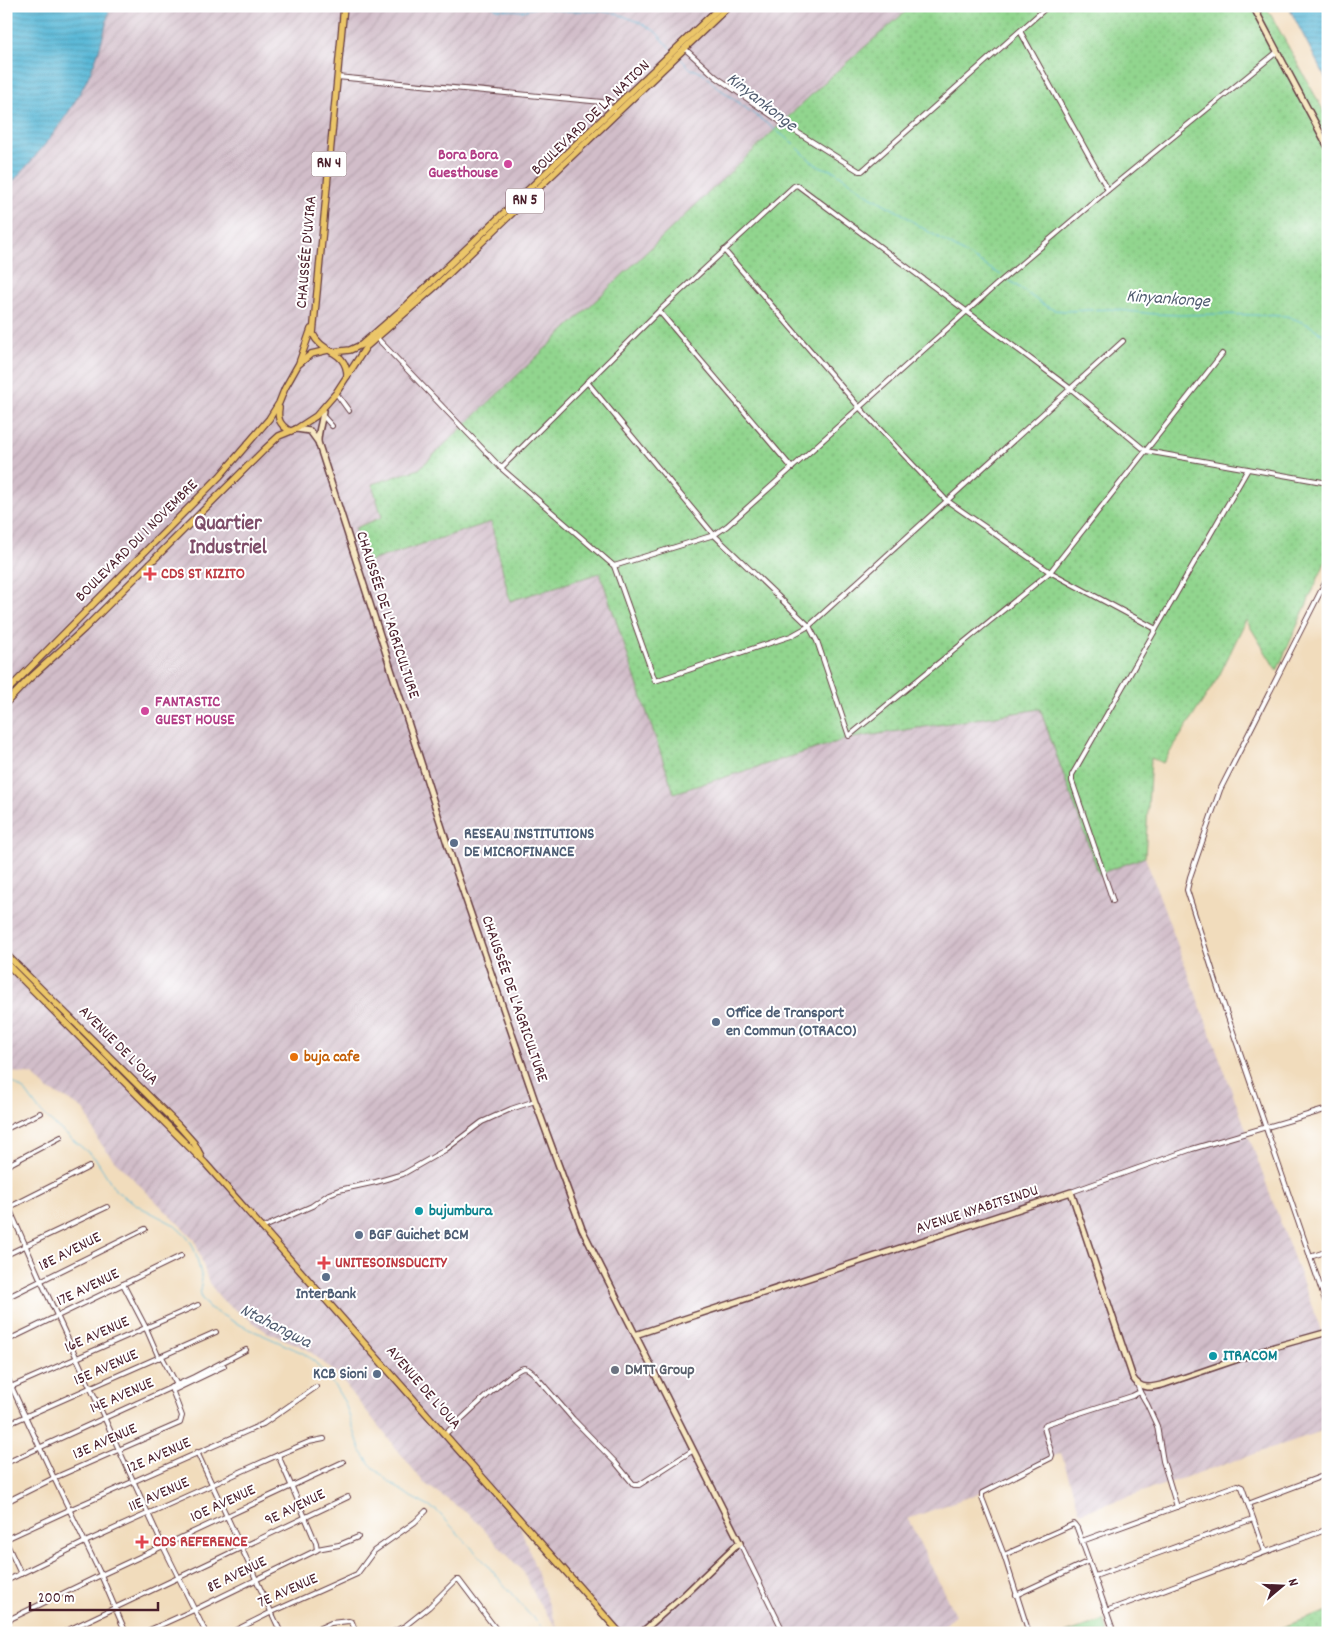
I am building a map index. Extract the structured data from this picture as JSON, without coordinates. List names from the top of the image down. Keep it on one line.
{"streets":{"main road":["BOULEVARD DE LA NATION","RN 4","RN 5","CHAUSSÉE D'UVIRA","BOULEVARD DU 1 NOVEMBRE","AVENUE DE L'OUA"],"street":["CHAUSSÉE DE L'AGRICULTURE","AVENUE NYABITSINDU","18E AVENUE","17E AVENUE","16E AVENUE","15E AVENUE","14E AVENUE","13E AVENUE","12E AVENUE","11E AVENUE","10E AVENUE","9E AVENUE","8E AVENUE","7E AVENUE"]},"crossings":[["BOULEVARD DE LA NATION","RN 4"],["BOULEVARD DE LA NATION","BOULEVARD DU 1 NOVEMBRE"],["RN 4","CHAUSSÉE D'UVIRA"],["RN 4","BOULEVARD DU 1 NOVEMBRE"],["BOULEVARD DU 1 NOVEMBRE","CHAUSSÉE DE L'AGRICULTURE"],["CHAUSSÉE DE L'AGRICULTURE","AVENUE NYABITSINDU"],["14E AVENUE","13E AVENUE"]],"districts":["Quartier Industriel"],"water":["Kinyankonge","Ntahangwa"],"places":{"other":["Bora Bora Guesthouse","FANTASTIC GUEST HOUSE","RESEAU INSTITUTIONS DE MICROFINANCE","Office de Transport en Commun (OTRACO)","buja cafe","bujumbura","BGF Guichet BCM","InterBank","ITRACOM","DMTT Group","KCB Sioni"],"health":["CDS ST KIZITO","UNITESOINSDUCITY","CDS REFERENCE"]},"scale_bar":"200 m","north":"right"}
